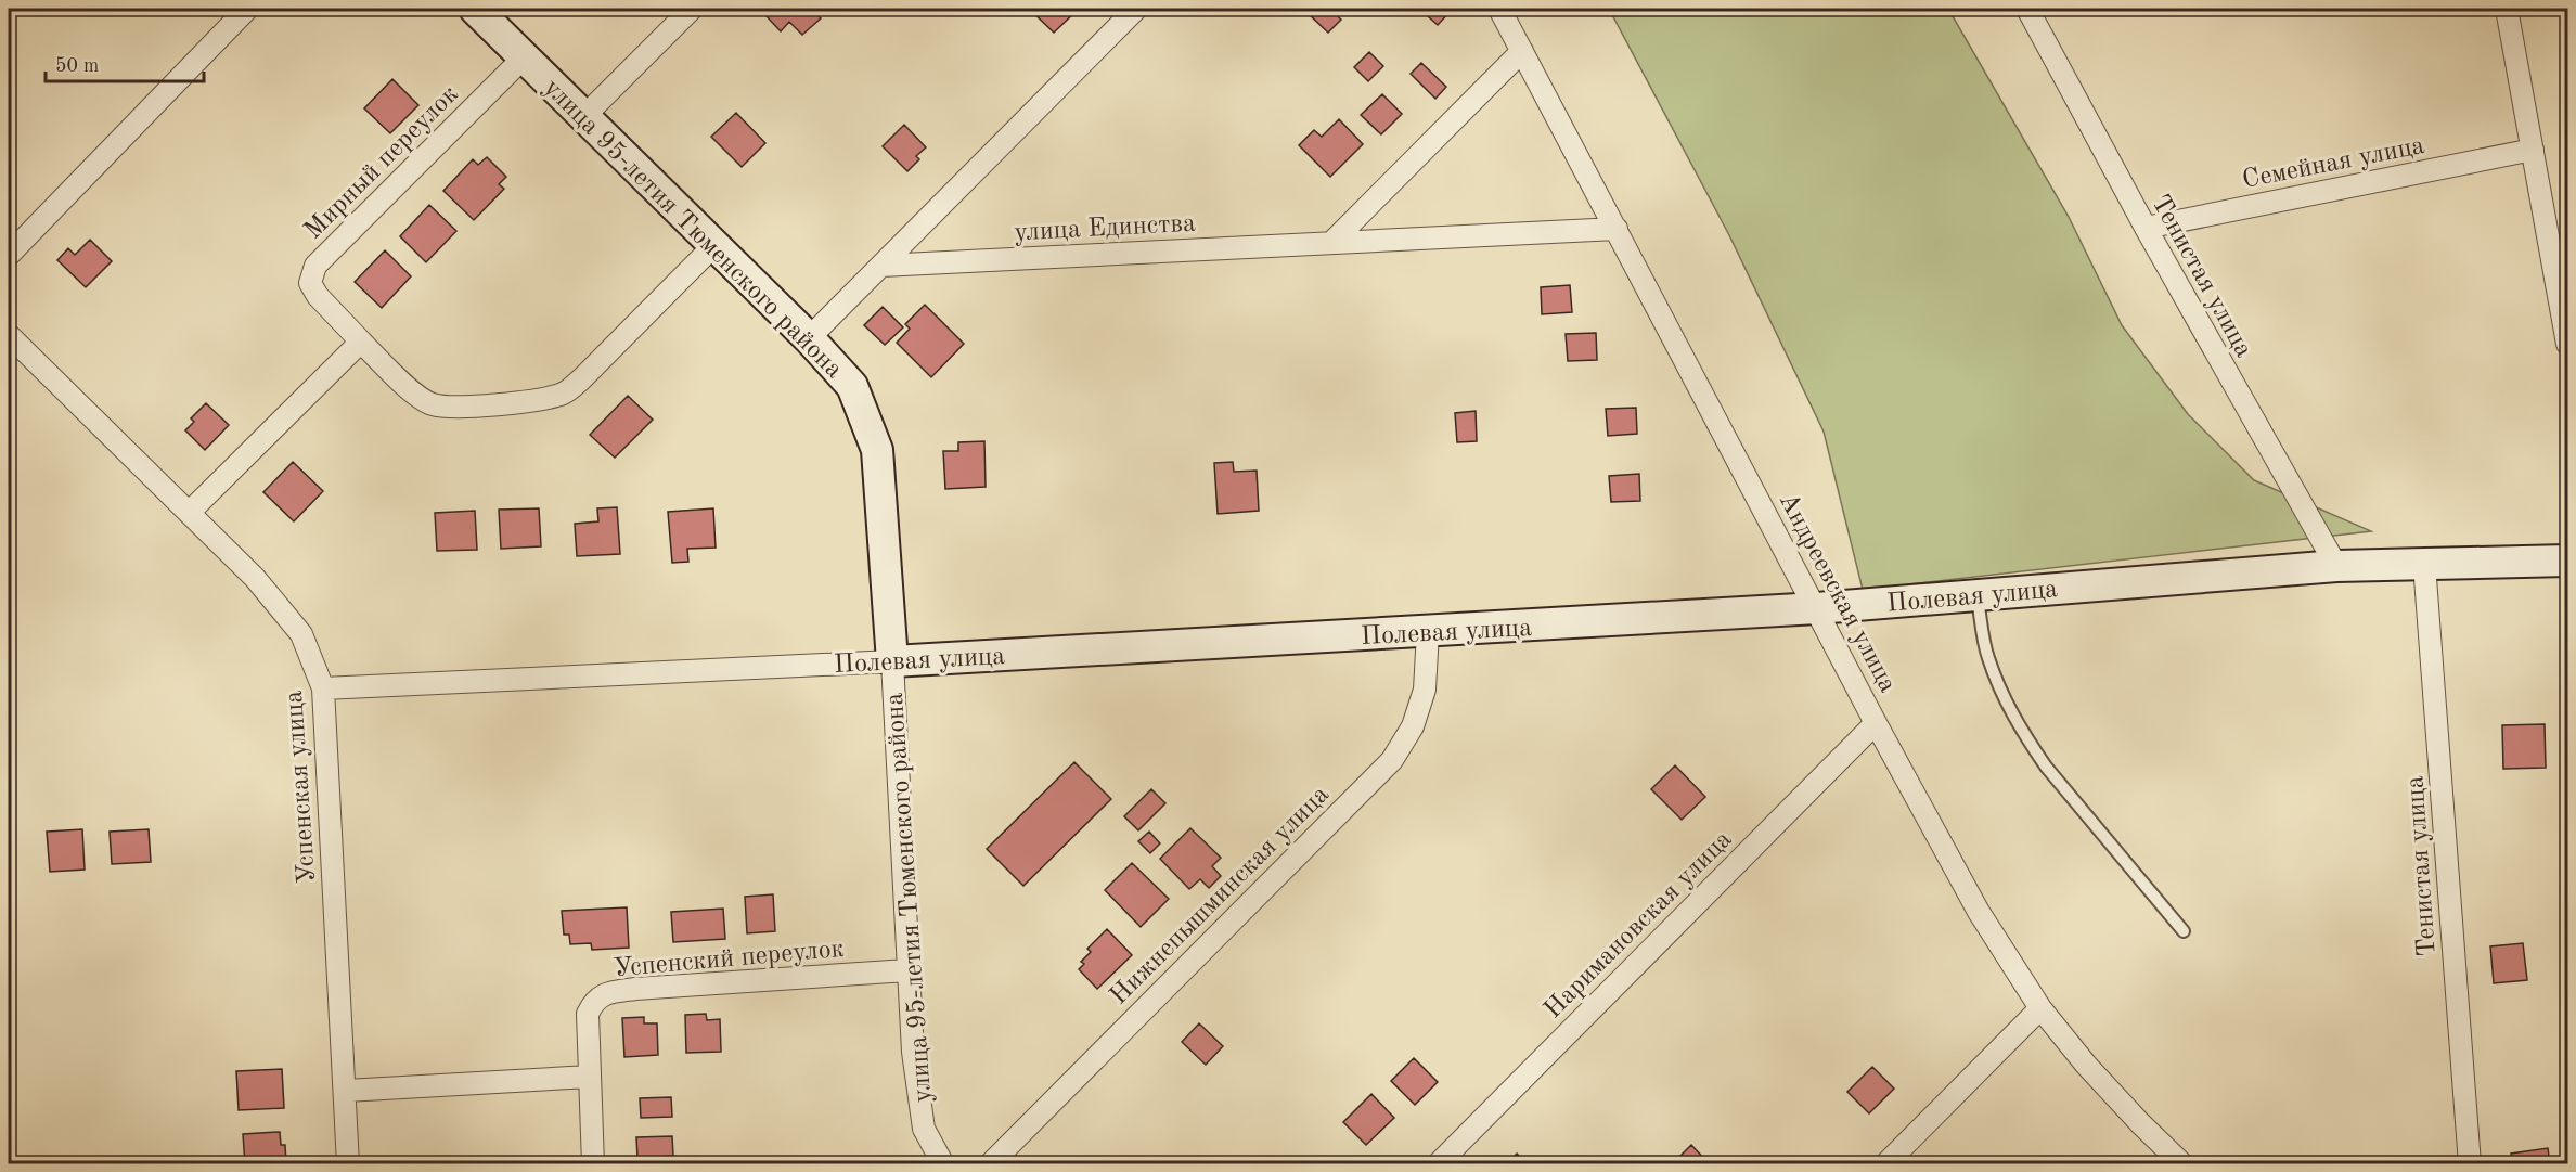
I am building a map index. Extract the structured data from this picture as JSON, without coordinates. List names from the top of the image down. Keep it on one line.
{"streets":{"street":["Мирный переулок","Семейная улица","улица Единства","улица 95-летия Тюменского района","Тенистая улица","Андреевская улица","Полевая улица","Успенская улица","Нижнепышминская улица","Наримановская улица","Успенский переулок"]},"crossings":[["Мирный переулок","улица 95-летия Тюменского района"],["Семейная улица","Тенистая улица"],["улица Единства","Андреевская улица"],["улица 95-летия Тюменского района","Полевая улица"],["улица 95-летия Тюменского района","Успенский переулок"],["Тенистая улица","Полевая улица"],["Андреевская улица","Полевая улица"],["Андреевская улица","Наримановская улица"],["Полевая улица","Успенская улица"],["Полевая улица","Нижнепышминская улица"]],"scale_bar":"50 m"}
